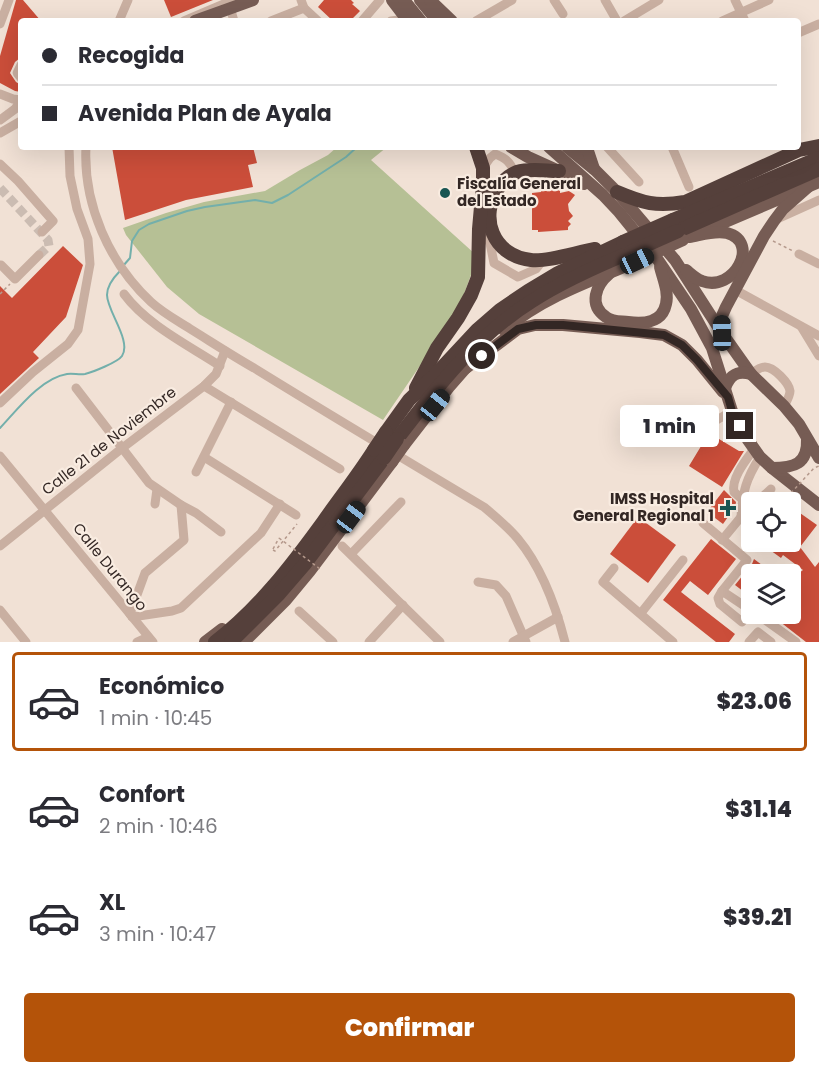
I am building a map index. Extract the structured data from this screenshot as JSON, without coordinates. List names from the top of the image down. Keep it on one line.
{"streets":{"street":["Calle 21 de Noviembre","Calle Durango"]},"crossings":[["Calle 21 de Noviembre","Calle Durango"]],"places":{"other":["Fiscalía General del Estado"],"health":["IMSS Hospital General Regional 1"]},"page":{"banner":["Recogida","Avenida Plan de Ayala"],"bubble":"1 min","list":[{"name":"Económico","note":"1 min · 10:45","value":"$23.06"},{"name":"Confort","note":"2 min · 10:46","value":"$31.14"},{"name":"XL","note":"3 min · 10:47","value":"$39.21"}],"buttons":"Confirmar"}}
